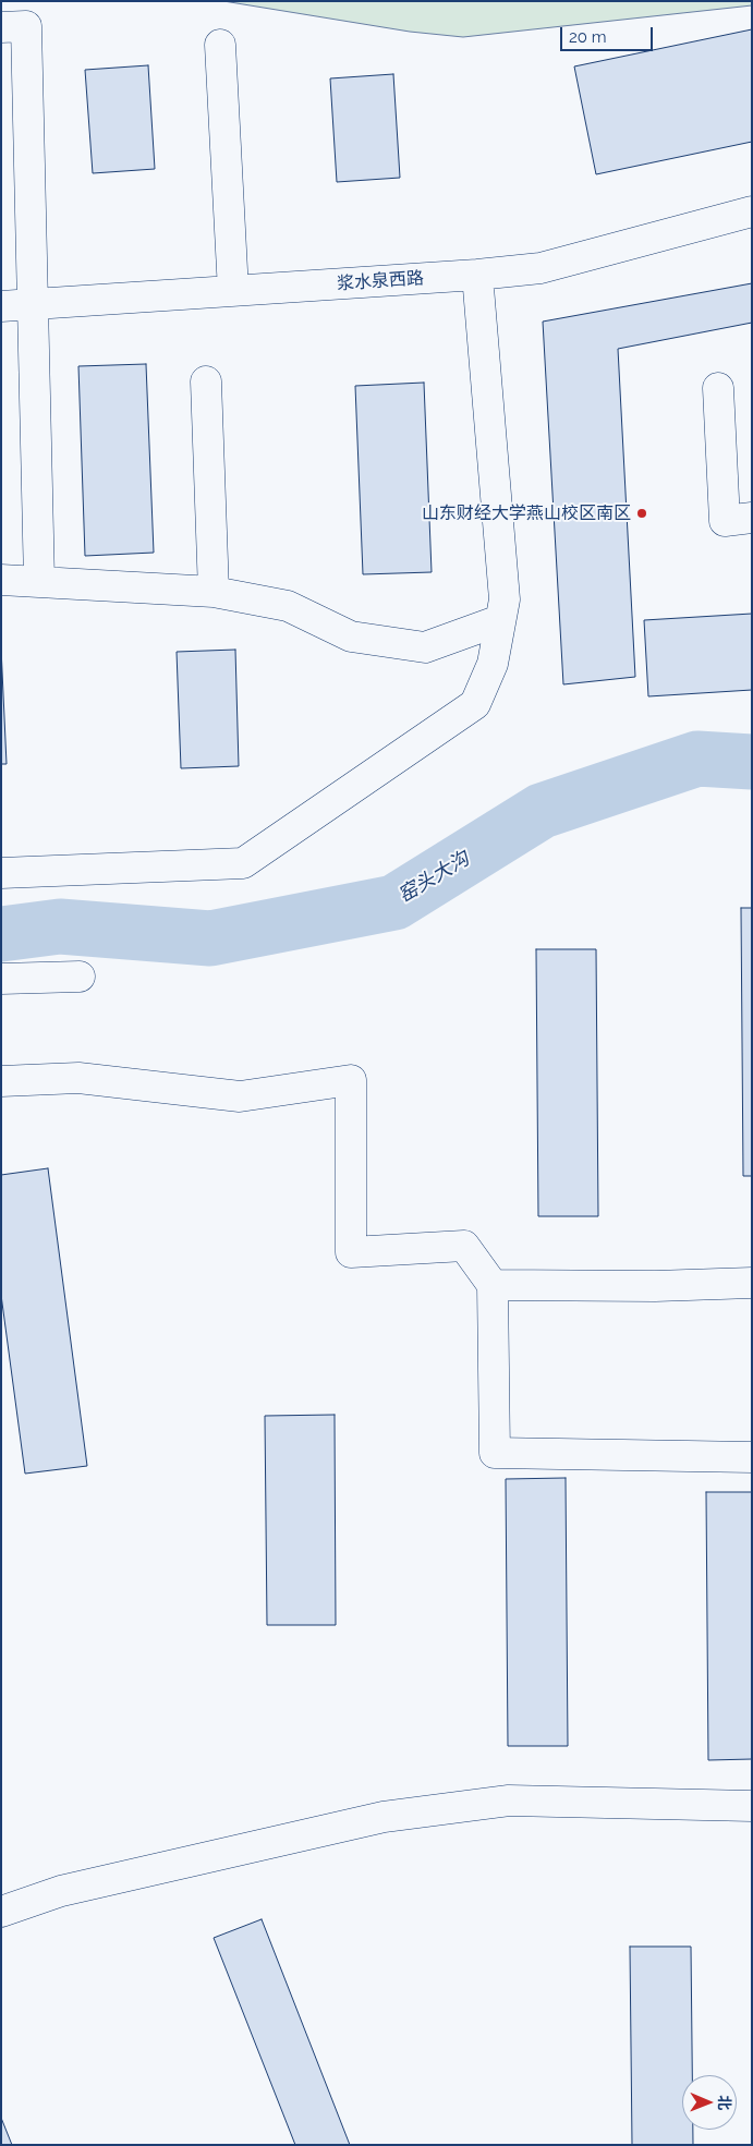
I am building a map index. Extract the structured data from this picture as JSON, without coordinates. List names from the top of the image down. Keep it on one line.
{"streets":{"street":["浆水泉西路"]},"water":["窑头大沟"],"places":["山东财经大学燕山校区南区"],"scale_bar":"20 m","north":"right"}
